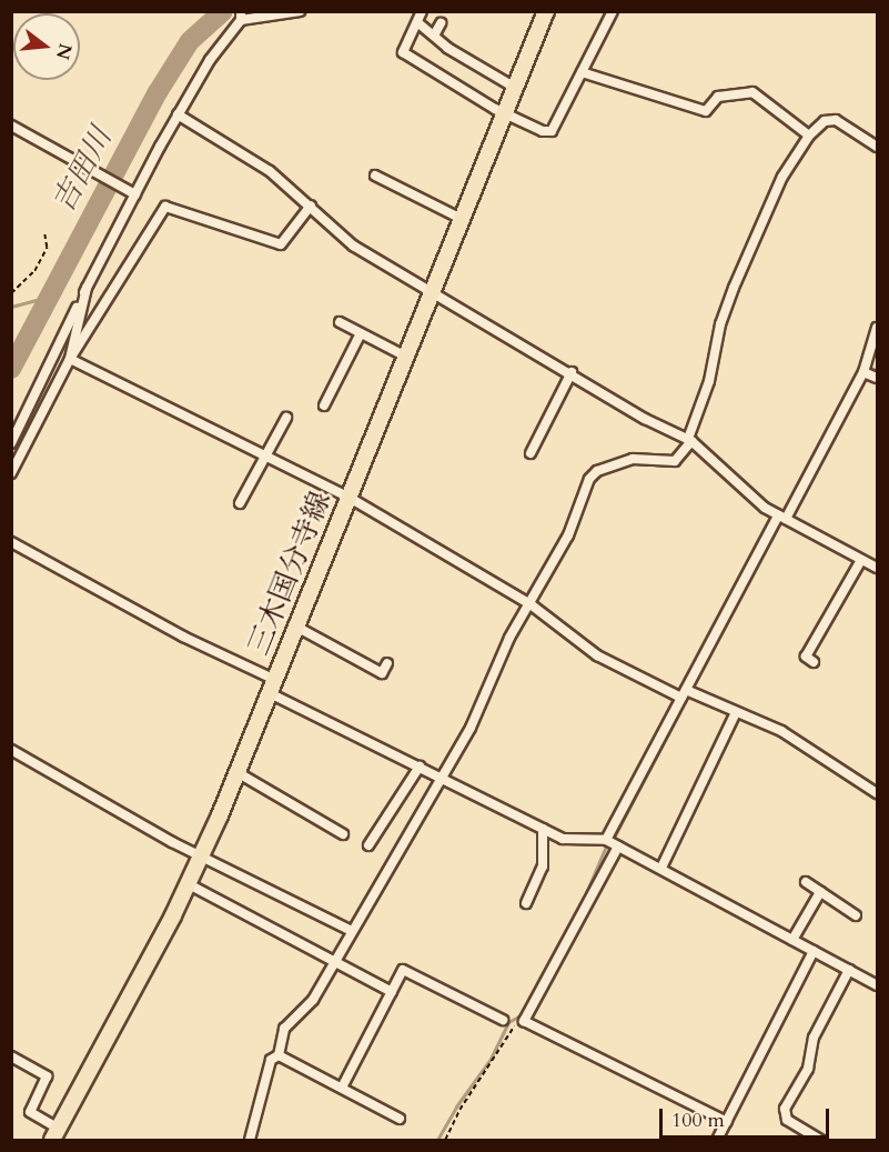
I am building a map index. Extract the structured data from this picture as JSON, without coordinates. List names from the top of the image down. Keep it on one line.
{"streets":{"main road":["三木国分寺線"]},"water":["吉田川"],"scale_bar":"100 m","north":"right"}
